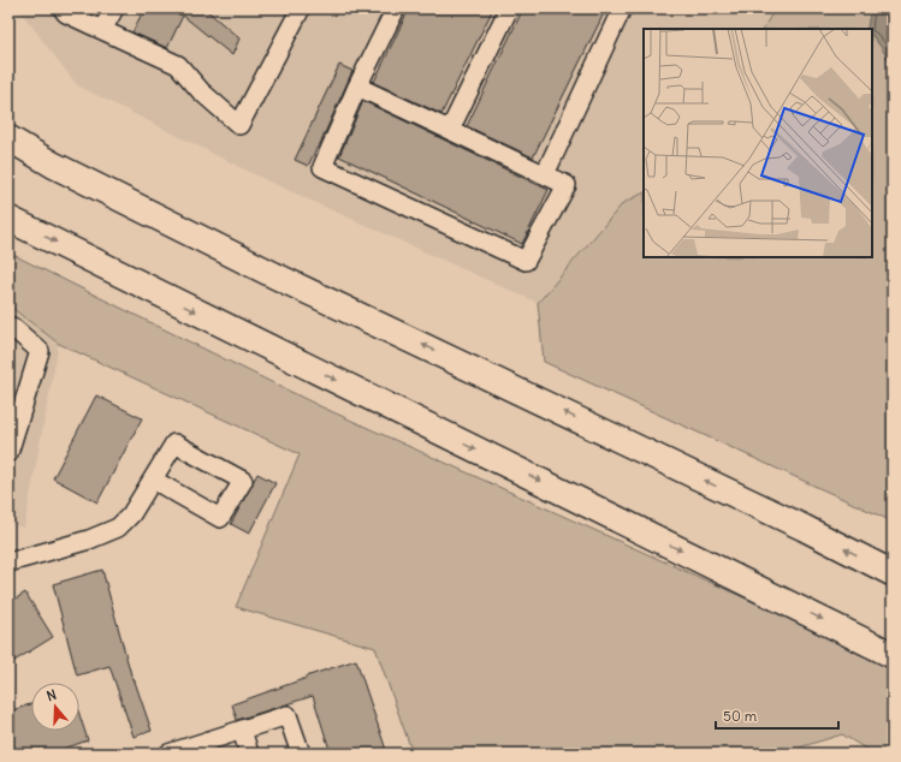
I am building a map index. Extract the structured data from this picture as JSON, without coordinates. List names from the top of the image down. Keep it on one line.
{"scale_bar":"50 m","north":"top"}
